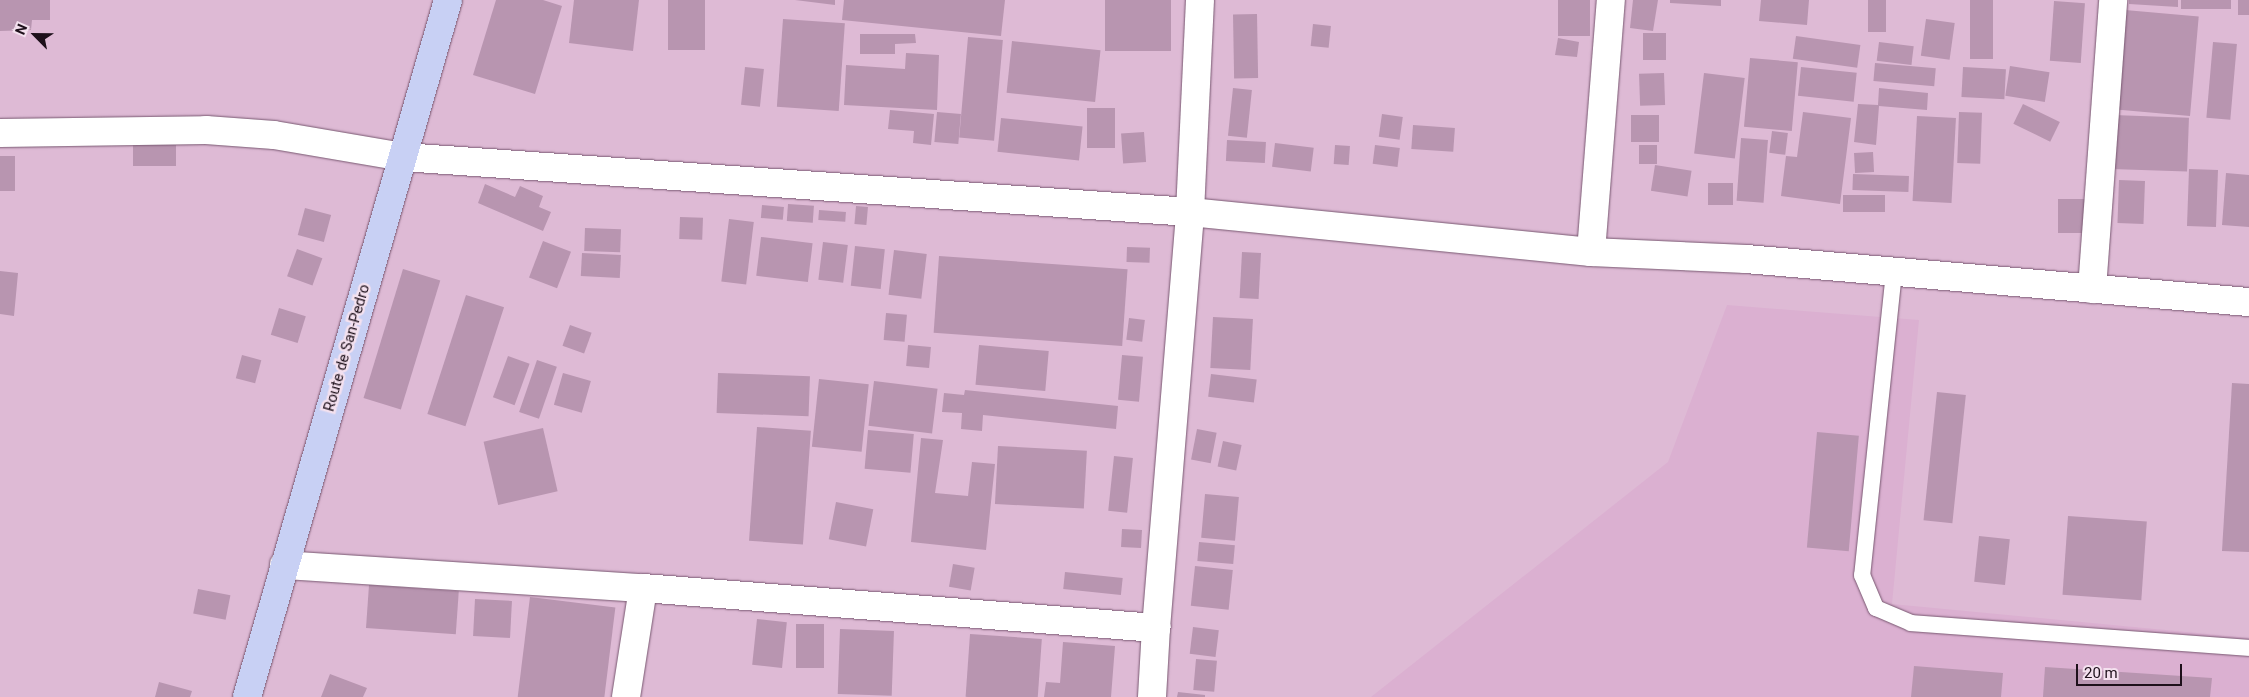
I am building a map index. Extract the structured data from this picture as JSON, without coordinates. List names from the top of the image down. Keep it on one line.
{"streets":{"main road":["Route de San-Pedro"]},"scale_bar":"20 m","north":"top left"}
